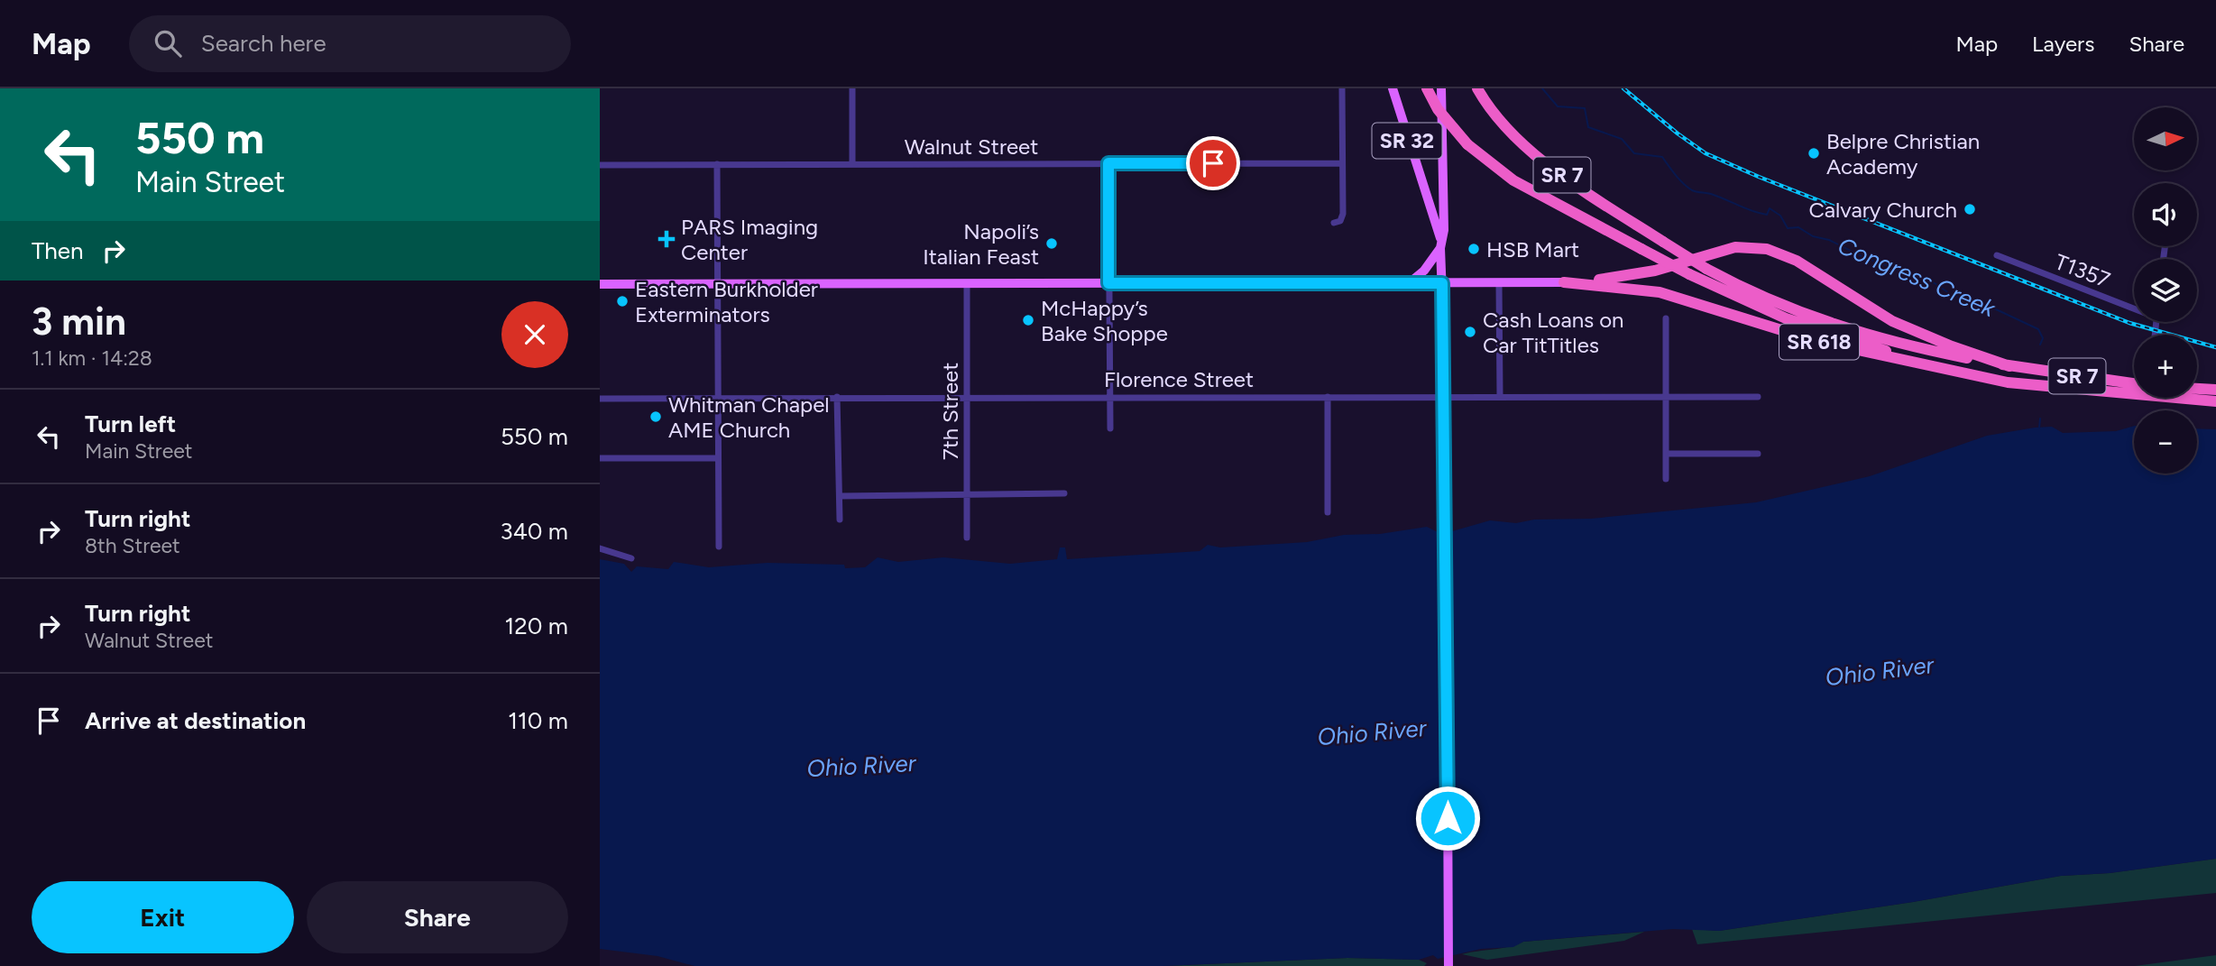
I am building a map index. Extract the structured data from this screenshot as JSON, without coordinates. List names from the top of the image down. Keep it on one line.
{"streets":{"highway":["SR 7","SR 618"],"main road":["SR 32"],"street":["Walnut Street","T1357","Florence Street","7th Street"]},"crossings":[["SR 7","SR 618"],["Florence Street","7th Street"]],"water":["Congress Creek","Ohio River"],"places":{"other":["Belpre Christian Academy","Calvary Church","Napoli’s Italian Feast","HSB Mart","Eastern Burkholder Exterminators","McHappy’s Bake Shoppe","Cash Loans on Car TitTitles","Whitman Chapel AME Church"],"health":["PARS Imaging Center"]},"north":"right","page":{"header":"Map","search":"Search here","nav":["Map","Layers","Share"],"turn":["550 m","Main Street"],"map_buttons":["+","−"],"then":"Then","heading":["3 min","1.1 km · 14:28"],"list":[{"name":"Turn left","note":"Main Street","value":"550 m"},{"name":"Turn right","note":"8th Street","value":"340 m"},{"name":"Turn right","note":"Walnut Street","value":"120 m"},{"name":"Arrive at destination","value":"110 m"}],"buttons":["Exit","Share"]}}
